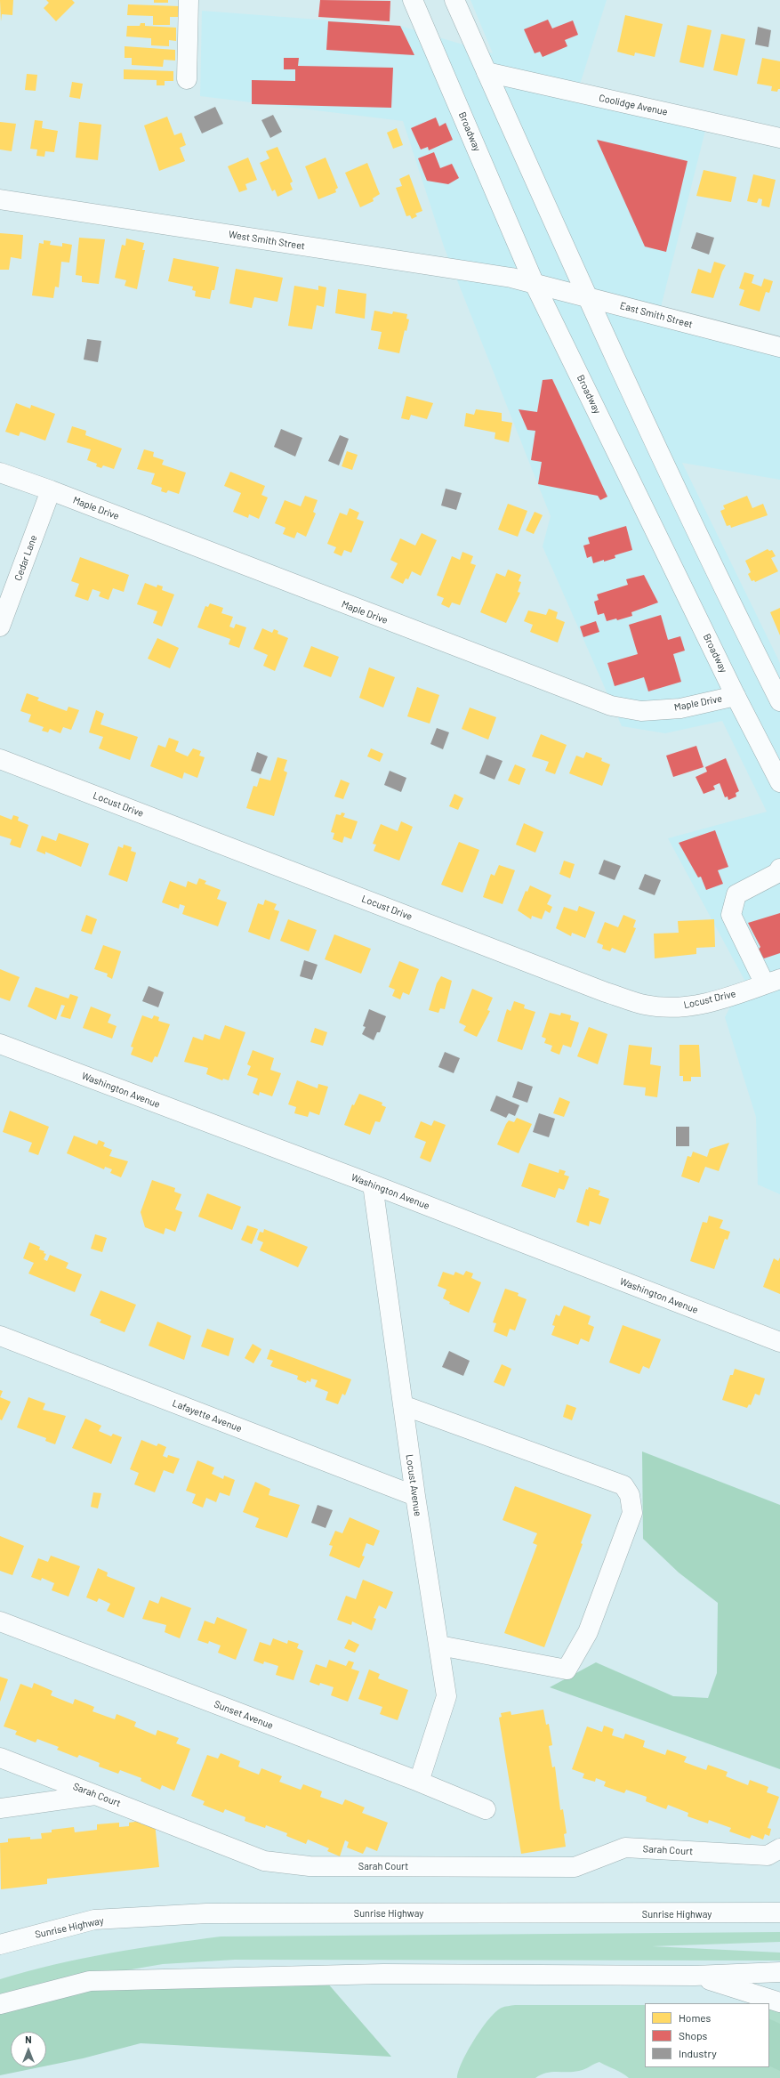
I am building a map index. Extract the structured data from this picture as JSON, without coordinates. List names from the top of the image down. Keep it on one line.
{"streets":{"main road":["Coolidge Avenue","Broadway","West Smith Street","East Smith Street","Maple Drive","Cedar Lane","Locust Drive","Washington Avenue","Lafayette Avenue","Locust Avenue","Sunset Avenue","Sarah Court","Sunrise Highway"]},"crossings":[["Broadway","West Smith Street"],["Broadway","East Smith Street"],["Broadway","Maple Drive"],["West Smith Street","East Smith Street"],["Maple Drive","Cedar Lane"],["Washington Avenue","Locust Avenue"],["Lafayette Avenue","Locust Avenue"],["Locust Avenue","Sunset Avenue"]],"legend":["Homes","Shops","Industry"],"north":"top"}
